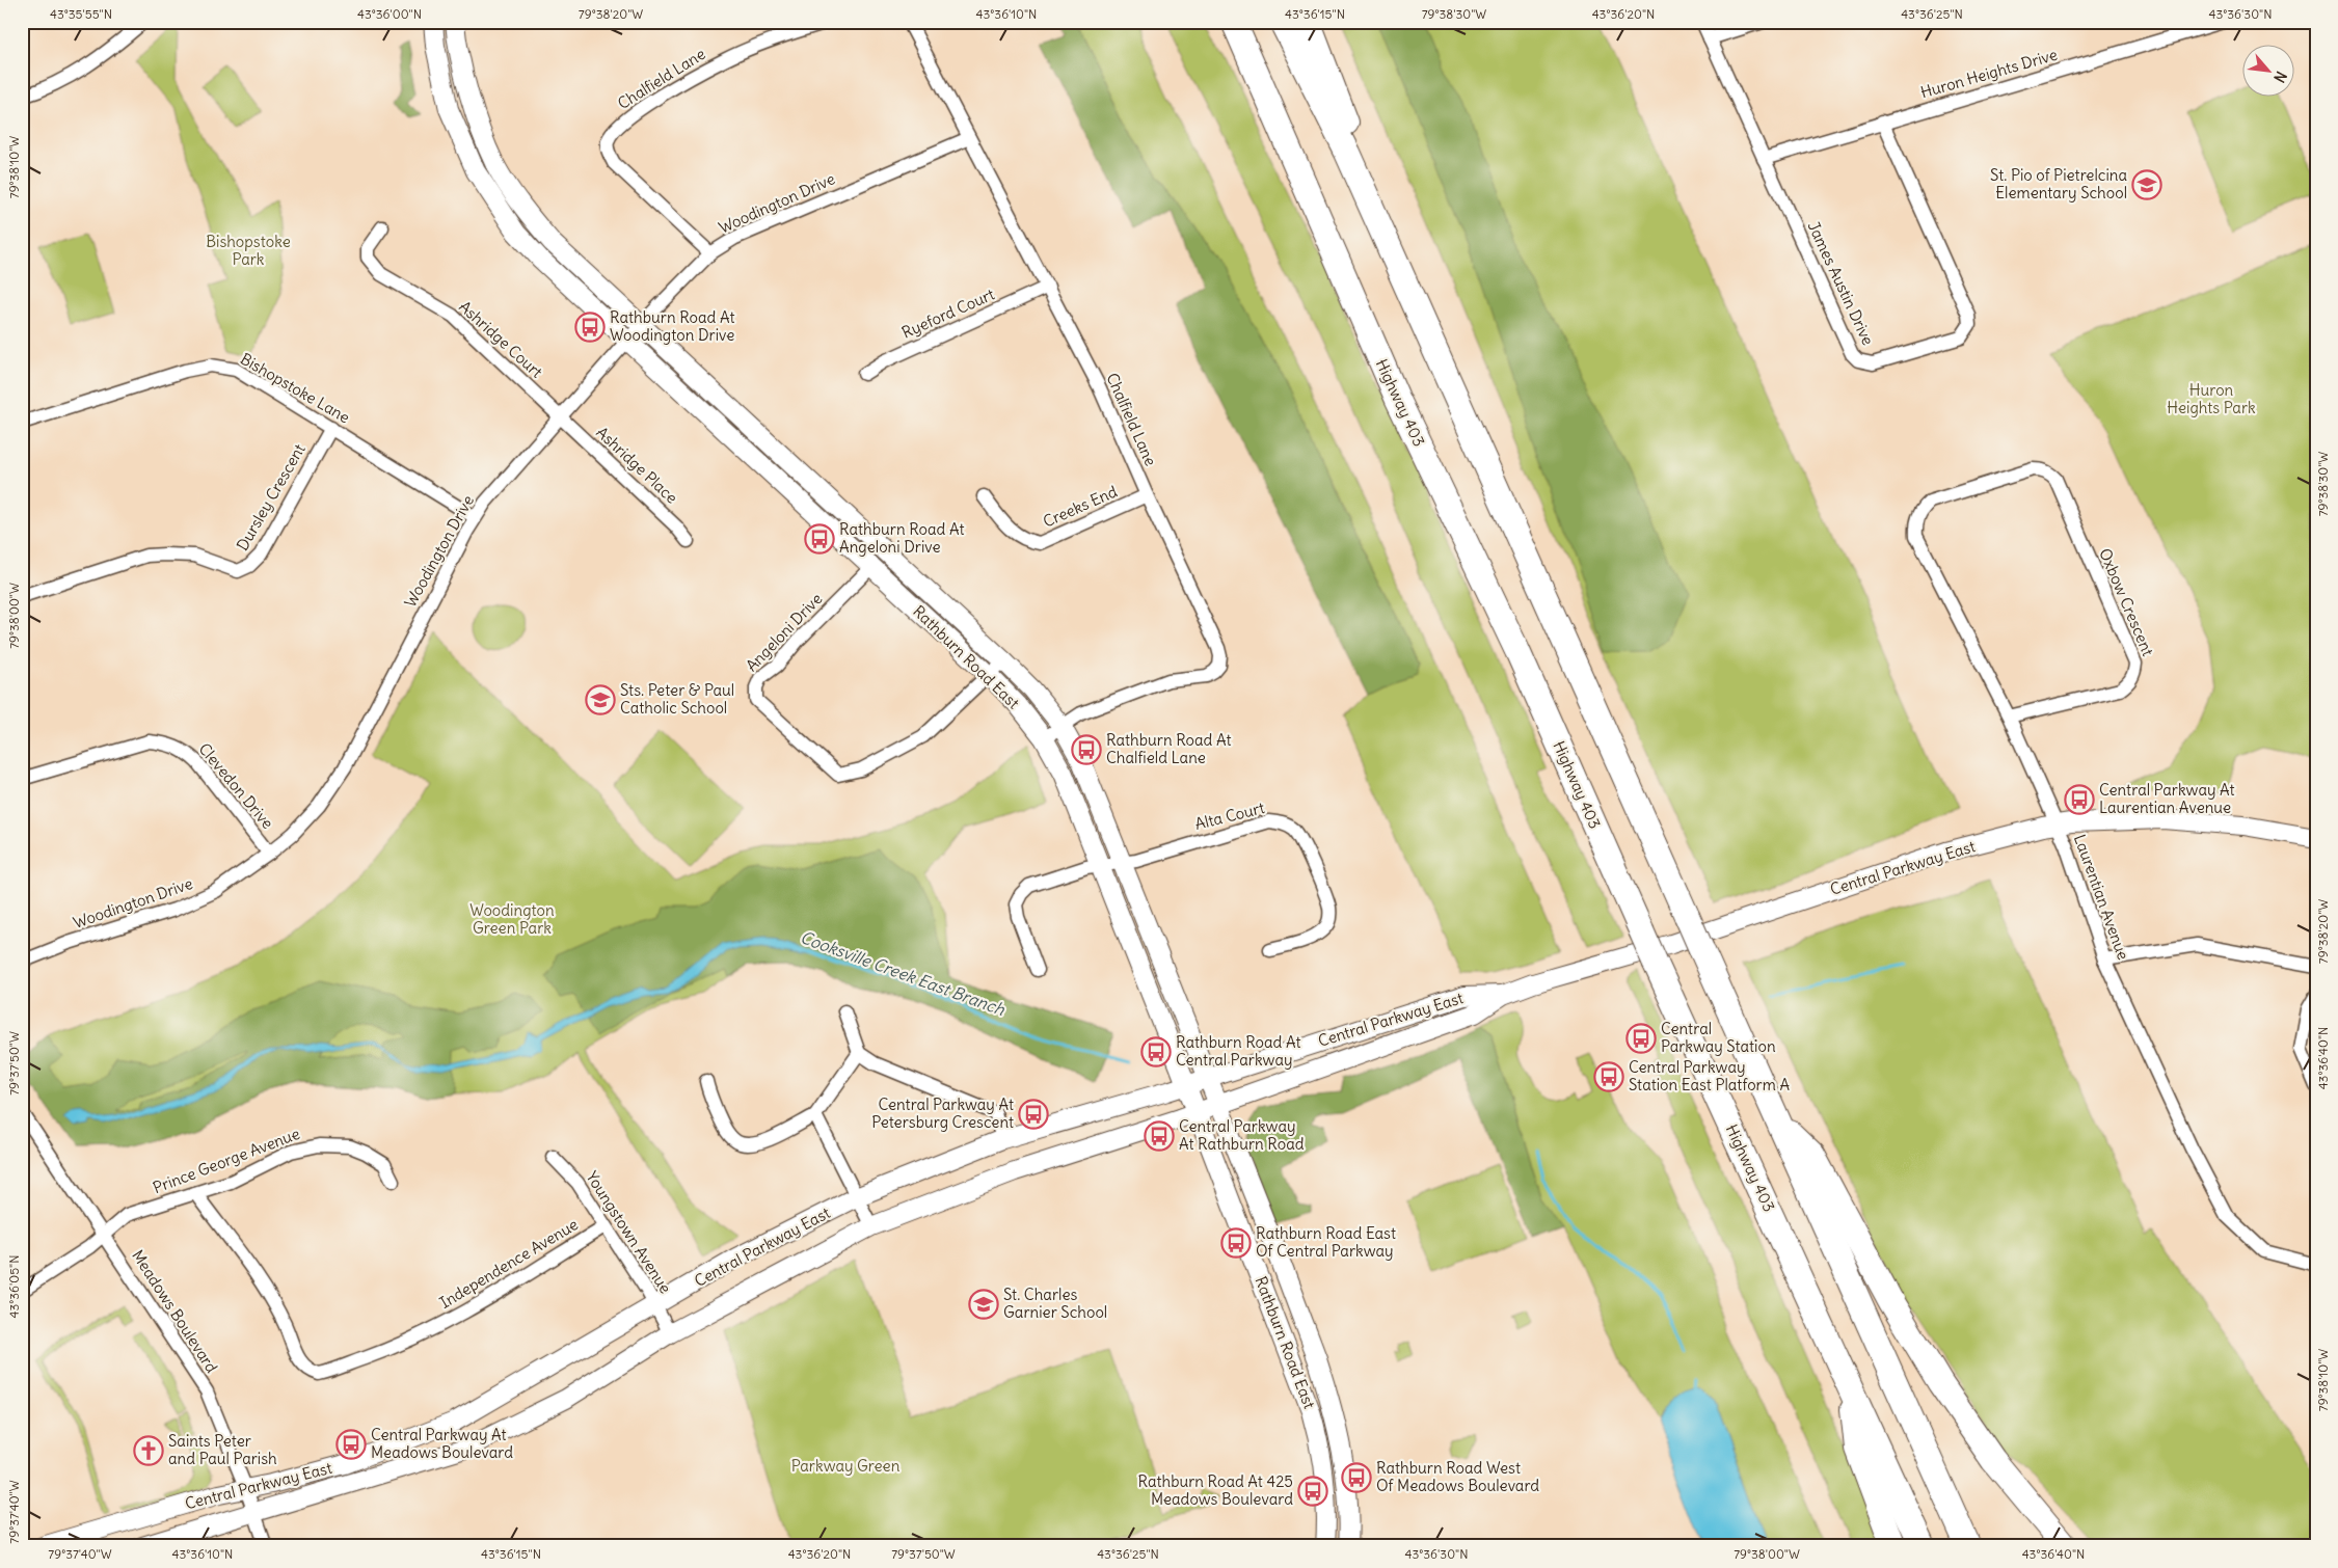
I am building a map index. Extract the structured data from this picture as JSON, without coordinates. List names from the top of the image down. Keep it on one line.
{"streets":{"highway":["Highway 403"],"street":["Huron Heights Drive","Chalfield Lane","Woodington Drive","James Austin Drive","Ryeford Court","Ashridge Court","Bishopstoke Lane","Ashridge Place","Dursley Crescent","Creeks End","Oxbow Crescent","Angeloni Drive","Rathburn Road East","Clevedon Drive","Alta Court","Central Parkway East","Laurentian Avenue","Prince George Avenue","Youngstown Avenue","Independence Avenue","Meadows Boulevard"]},"crossings":[["Huron Heights Drive","James Austin Drive"],["Chalfield Lane","Woodington Drive"],["Chalfield Lane","Ryeford Court"],["Chalfield Lane","Creeks End"],["Chalfield Lane","Rathburn Road East"],["Woodington Drive","Ashridge Court"],["Woodington Drive","Bishopstoke Lane"],["Woodington Drive","Ashridge Place"],["Woodington Drive","Rathburn Road East"],["Woodington Drive","Clevedon Drive"],["Ashridge Court","Ashridge Place"],["Bishopstoke Lane","Dursley Crescent"],["Oxbow Crescent","Laurentian Avenue"],["Angeloni Drive","Rathburn Road East"],["Rathburn Road East","Alta Court"],["Rathburn Road East","Central Parkway East"],["Central Parkway East","Laurentian Avenue"],["Central Parkway East","Youngstown Avenue"],["Central Parkway East","Meadows Boulevard"],["Prince George Avenue","Independence Avenue"],["Prince George Avenue","Meadows Boulevard"],["Youngstown Avenue","Independence Avenue"]],"water":["Cooksville Creek East Branch"],"parks":["Bishopstoke Park","Huron Heights Park","Woodington Green Park","Parkway Green"],"places":{"school or university":["St. Pio of Pietrelcina Elementary School","Sts. Peter & Paul Catholic School","St. Charles Garnier School"],"bus stop":["Rathburn Road At Woodington Drive","Rathburn Road At Angeloni Drive","Rathburn Road At Chalfield Lane","Central Parkway At Laurentian Avenue","Central Parkway Station","Rathburn Road At Central Parkway","Central Parkway Station East Platform A","Central Parkway At Petersburg Crescent","Central Parkway At Rathburn Road","Rathburn Road East Of Central Parkway","Central Parkway At Meadows Boulevard","Rathburn Road West Of Meadows Boulevard","Rathburn Road At 425 Meadows Boulevard"],"church":["Saints Peter and Paul Parish"]},"north":"bottom right","coordinates":["43°35'55\"N","43°36'00\"N","79°38'20\"W","43°36'10\"N","43°36'15\"N","79°38'30\"W","43°36'20\"N","43°36'25\"N","43°36'30\"N","79°38'10\"W","79°38'00\"W","43°36'40\"N","79°37'50\"W","43°36'05\"N","79°37'40\"W"]}
